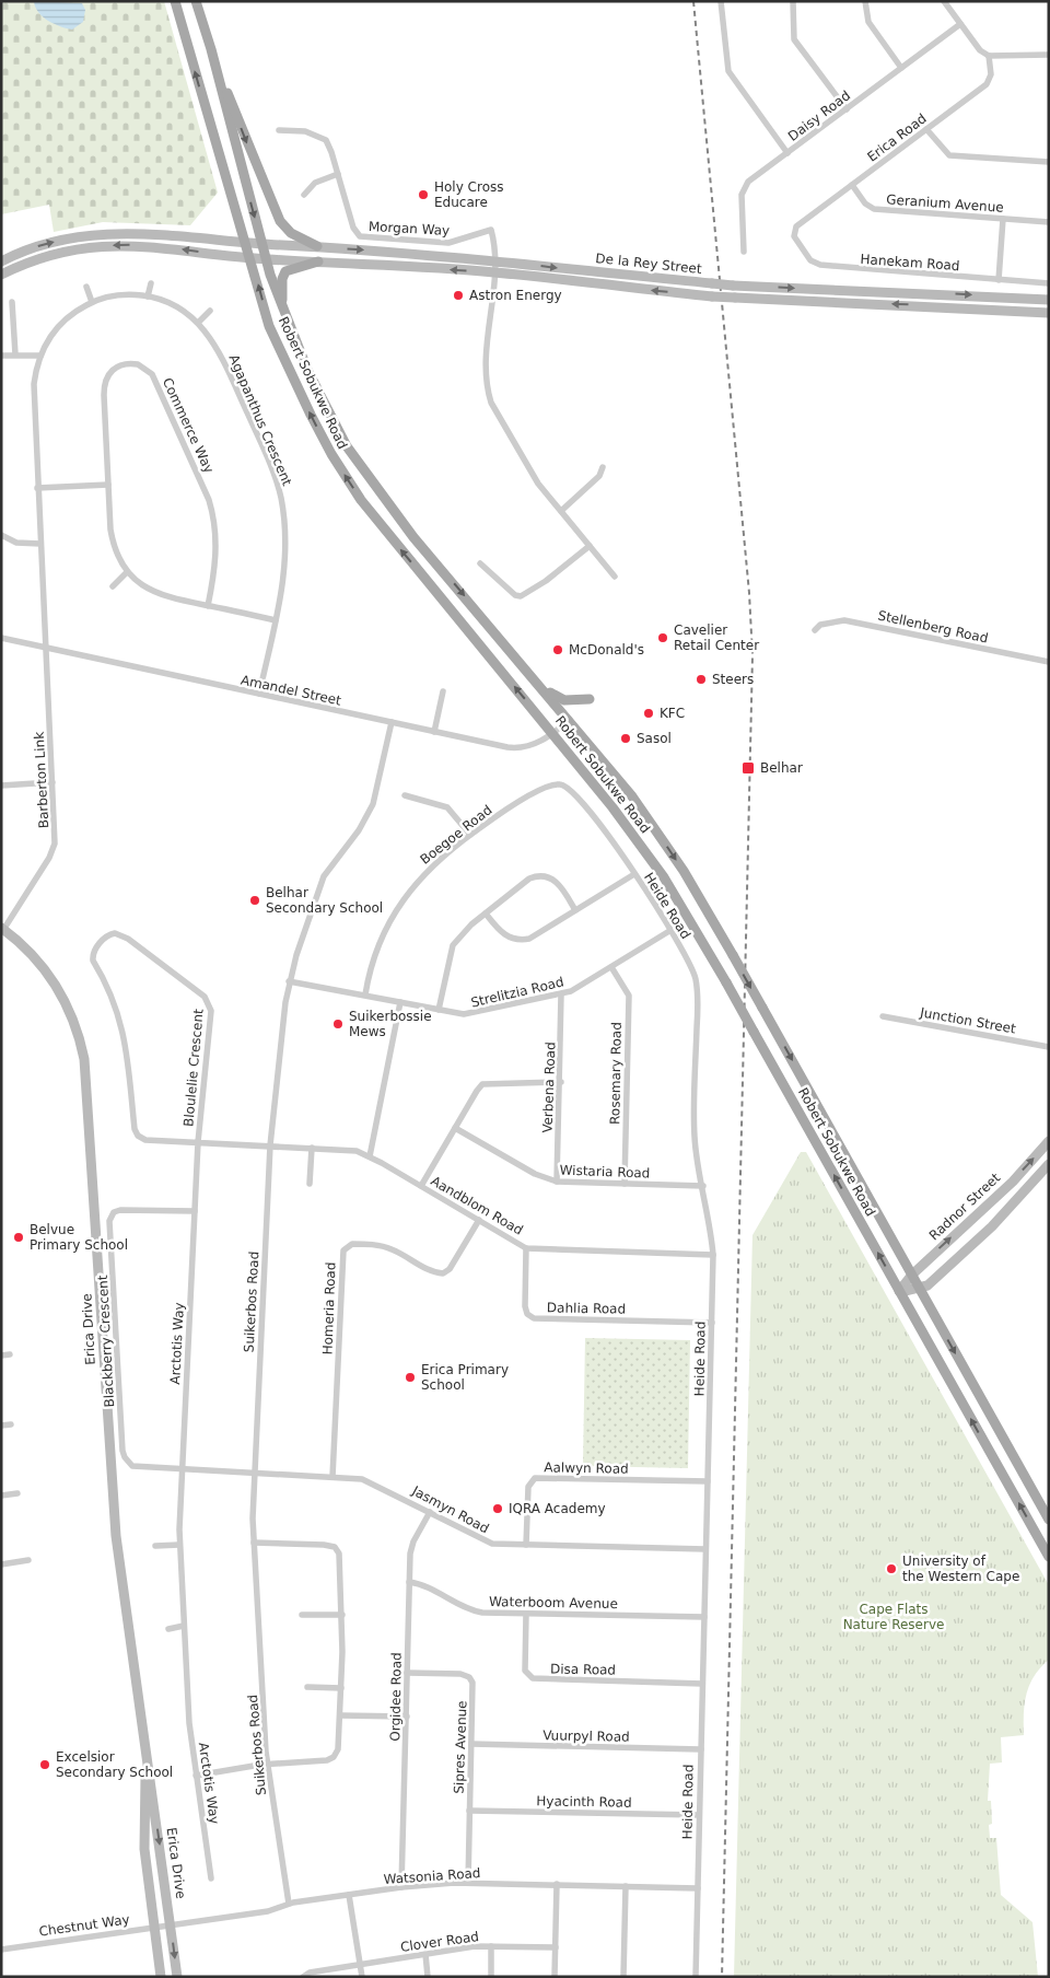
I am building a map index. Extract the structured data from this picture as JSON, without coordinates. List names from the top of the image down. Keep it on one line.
{"streets":{"main road":["De la Rey Street","Robert Sobukwe Road","Radnor Street","Erica Drive"],"street":["Daisy Road","Erica Road","Geranium Avenue","Morgan Way","Hanekam Road","Agapanthus Crescent","Commerce Way","Stellenberg Road","Amandel Street","Barberton Link","Boegoe Road","Heide Road","Strelitzia Road","Junction Street","Bloulelie Crescent","Rosemary Road","Verbena Road","Wistaria Road","Aandblom Road","Suikerbos Road","Homeria Road","Dahlia Road","Blackberry Crescent","Arctotis Way","Aalwyn Road","Jasmyn Road","Waterboom Avenue","Disa Road","Orgidee Road","Vuurpyl Road","Sipres Avenue","Hyacinth Road","Watsonia Road","Chestnut Way","Clover Road"]},"crossings":[["Erica Road","Geranium Avenue"],["Erica Road","Hanekam Road"],["Morgan Way","De la Rey Street"],["De la Rey Street","Robert Sobukwe Road"],["Robert Sobukwe Road","Amandel Street"],["Robert Sobukwe Road","Radnor Street"],["Agapanthus Crescent","Commerce Way"],["Agapanthus Crescent","Amandel Street"],["Agapanthus Crescent","Barberton Link"],["Amandel Street","Barberton Link"],["Amandel Street","Suikerbos Road"],["Barberton Link","Erica Drive"],["Boegoe Road","Heide Road"],["Boegoe Road","Strelitzia Road"],["Heide Road","Strelitzia Road"],["Heide Road","Wistaria Road"],["Heide Road","Aandblom Road"],["Heide Road","Dahlia Road"],["Heide Road","Aalwyn Road"],["Heide Road","Jasmyn Road"],["Heide Road","Waterboom Avenue"],["Heide Road","Disa Road"],["Heide Road","Vuurpyl Road"],["Heide Road","Hyacinth Road"],["Heide Road","Watsonia Road"],["Strelitzia Road","Rosemary Road"],["Strelitzia Road","Verbena Road"],["Strelitzia Road","Suikerbos Road"],["Bloulelie Crescent","Aandblom Road"],["Bloulelie Crescent","Suikerbos Road"],["Bloulelie Crescent","Arctotis Way"],["Rosemary Road","Wistaria Road"],["Verbena Road","Wistaria Road"],["Aandblom Road","Suikerbos Road"],["Aandblom Road","Homeria Road"],["Aandblom Road","Dahlia Road"],["Suikerbos Road","Blackberry Crescent"],["Suikerbos Road","Jasmyn Road"],["Suikerbos Road","Watsonia Road"],["Homeria Road","Jasmyn Road"],["Erica Drive","Watsonia Road"],["Erica Drive","Chestnut Way"],["Blackberry Crescent","Arctotis Way"],["Blackberry Crescent","Jasmyn Road"],["Aalwyn Road","Jasmyn Road"],["Jasmyn Road","Orgidee Road"],["Waterboom Avenue","Disa Road"],["Waterboom Avenue","Orgidee Road"],["Orgidee Road","Sipres Avenue"],["Orgidee Road","Watsonia Road"],["Vuurpyl Road","Sipres Avenue"],["Sipres Avenue","Hyacinth Road"],["Sipres Avenue","Watsonia Road"],["Watsonia Road","Chestnut Way"]],"parks":["Cape Flats Nature Reserve"],"places":{"other":["Holy Cross Educare","Astron Energy","Cavelier Retail Center","McDonald's","Steers","KFC","Sasol","Belhar Secondary School","Suikerbossie Mews","Belvue Primary School","Erica Primary School","IQRA Academy","University of the Western Cape","Excelsior Secondary School"],"transit":["Belhar"]}}
